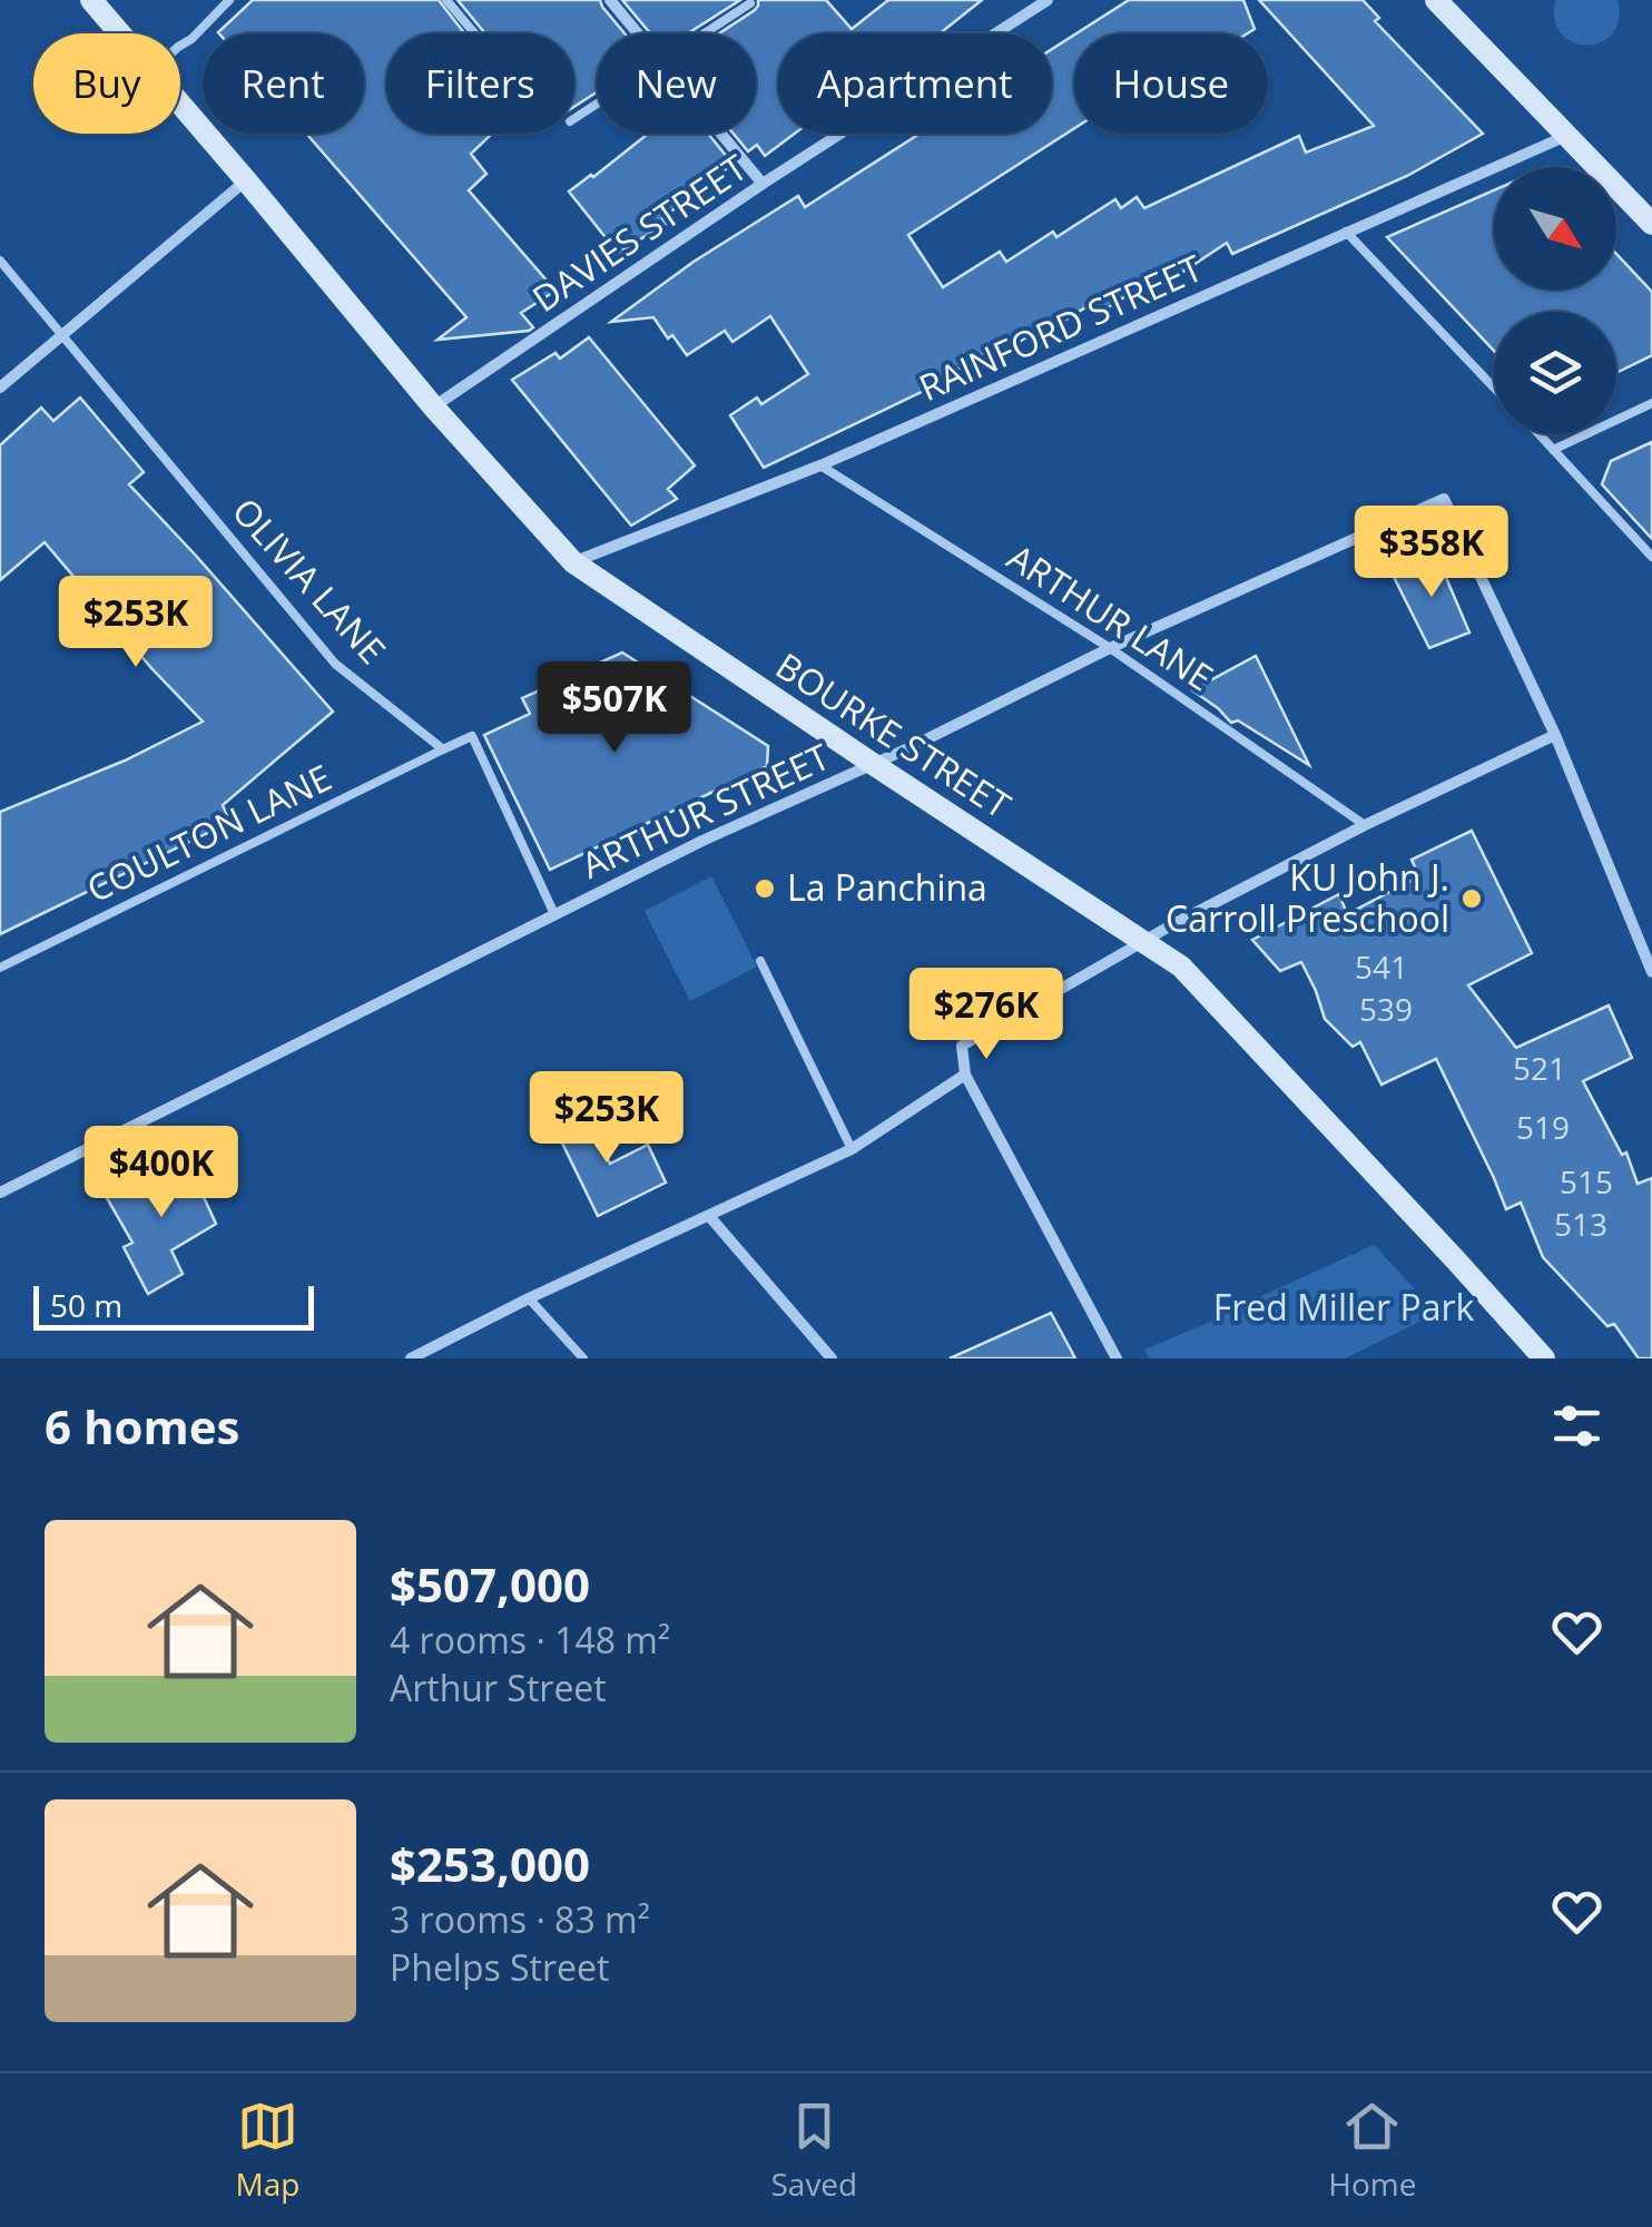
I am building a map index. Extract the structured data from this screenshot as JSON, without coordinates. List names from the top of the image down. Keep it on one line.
{"streets":{"street":["DAVIES STREET","RAINFORD STREET","BOURKE STREET","ARTHUR STREET"],"lane":["OLIVIA LANE","ARTHUR LANE","COULTON LANE"]},"crossings":[["DAVIES STREET","BOURKE STREET"],["RAINFORD STREET","ARTHUR LANE"],["RAINFORD STREET","BOURKE STREET"],["OLIVIA LANE","ARTHUR STREET"],["OLIVIA LANE","COULTON LANE"],["ARTHUR LANE","ARTHUR STREET"],["BOURKE STREET","ARTHUR STREET"]],"parks":["Fred Miller Park"],"places":["La Panchina","KU John J. Carroll Preschool"],"house_numbers":["541","539","521","519","515","513"],"scale_bar":"50 m","north":"bottom right","page":{"chip":["Buy","Rent","Filters","New","Apartment","House"],"price":["$358K","$253K","$507K","$276K","$253K","$400K"],"scale":"50 m","heading":"6 homes","list":[{"name":"$507,000","note":"4 rooms · 148 m² · Arthur Street"},{"name":"$253,000","note":"3 rooms · 83 m² · Phelps Street"}],"tabs":["Map","Saved","Home"]}}
